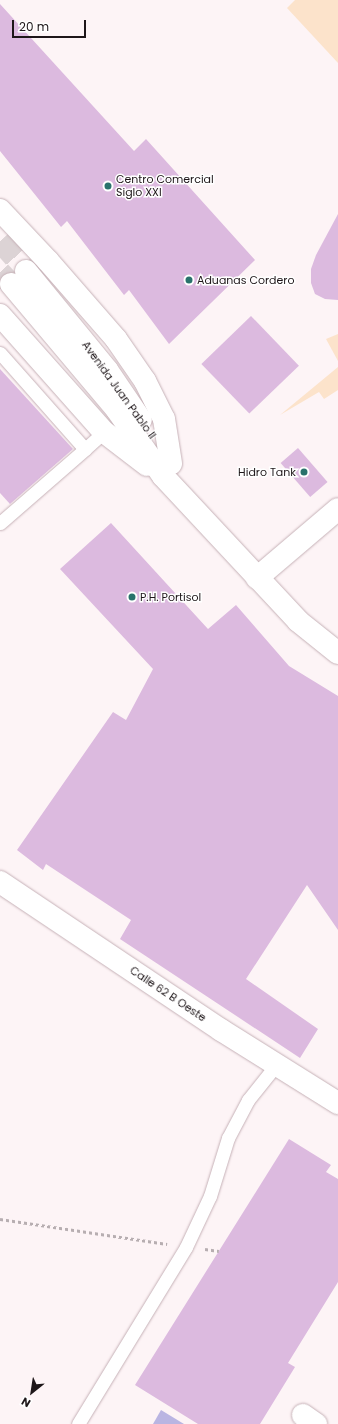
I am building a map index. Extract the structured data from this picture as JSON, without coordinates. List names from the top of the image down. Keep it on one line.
{"streets":{"main road":["Avenida Juan Pablo II","Calle 62 B Oeste"]},"places":["Centro Comercial Siglo XXI","Aduanas Cordero","Hidro Tank","P.H. Portisol"],"scale_bar":"20 m","north":"bottom left"}
